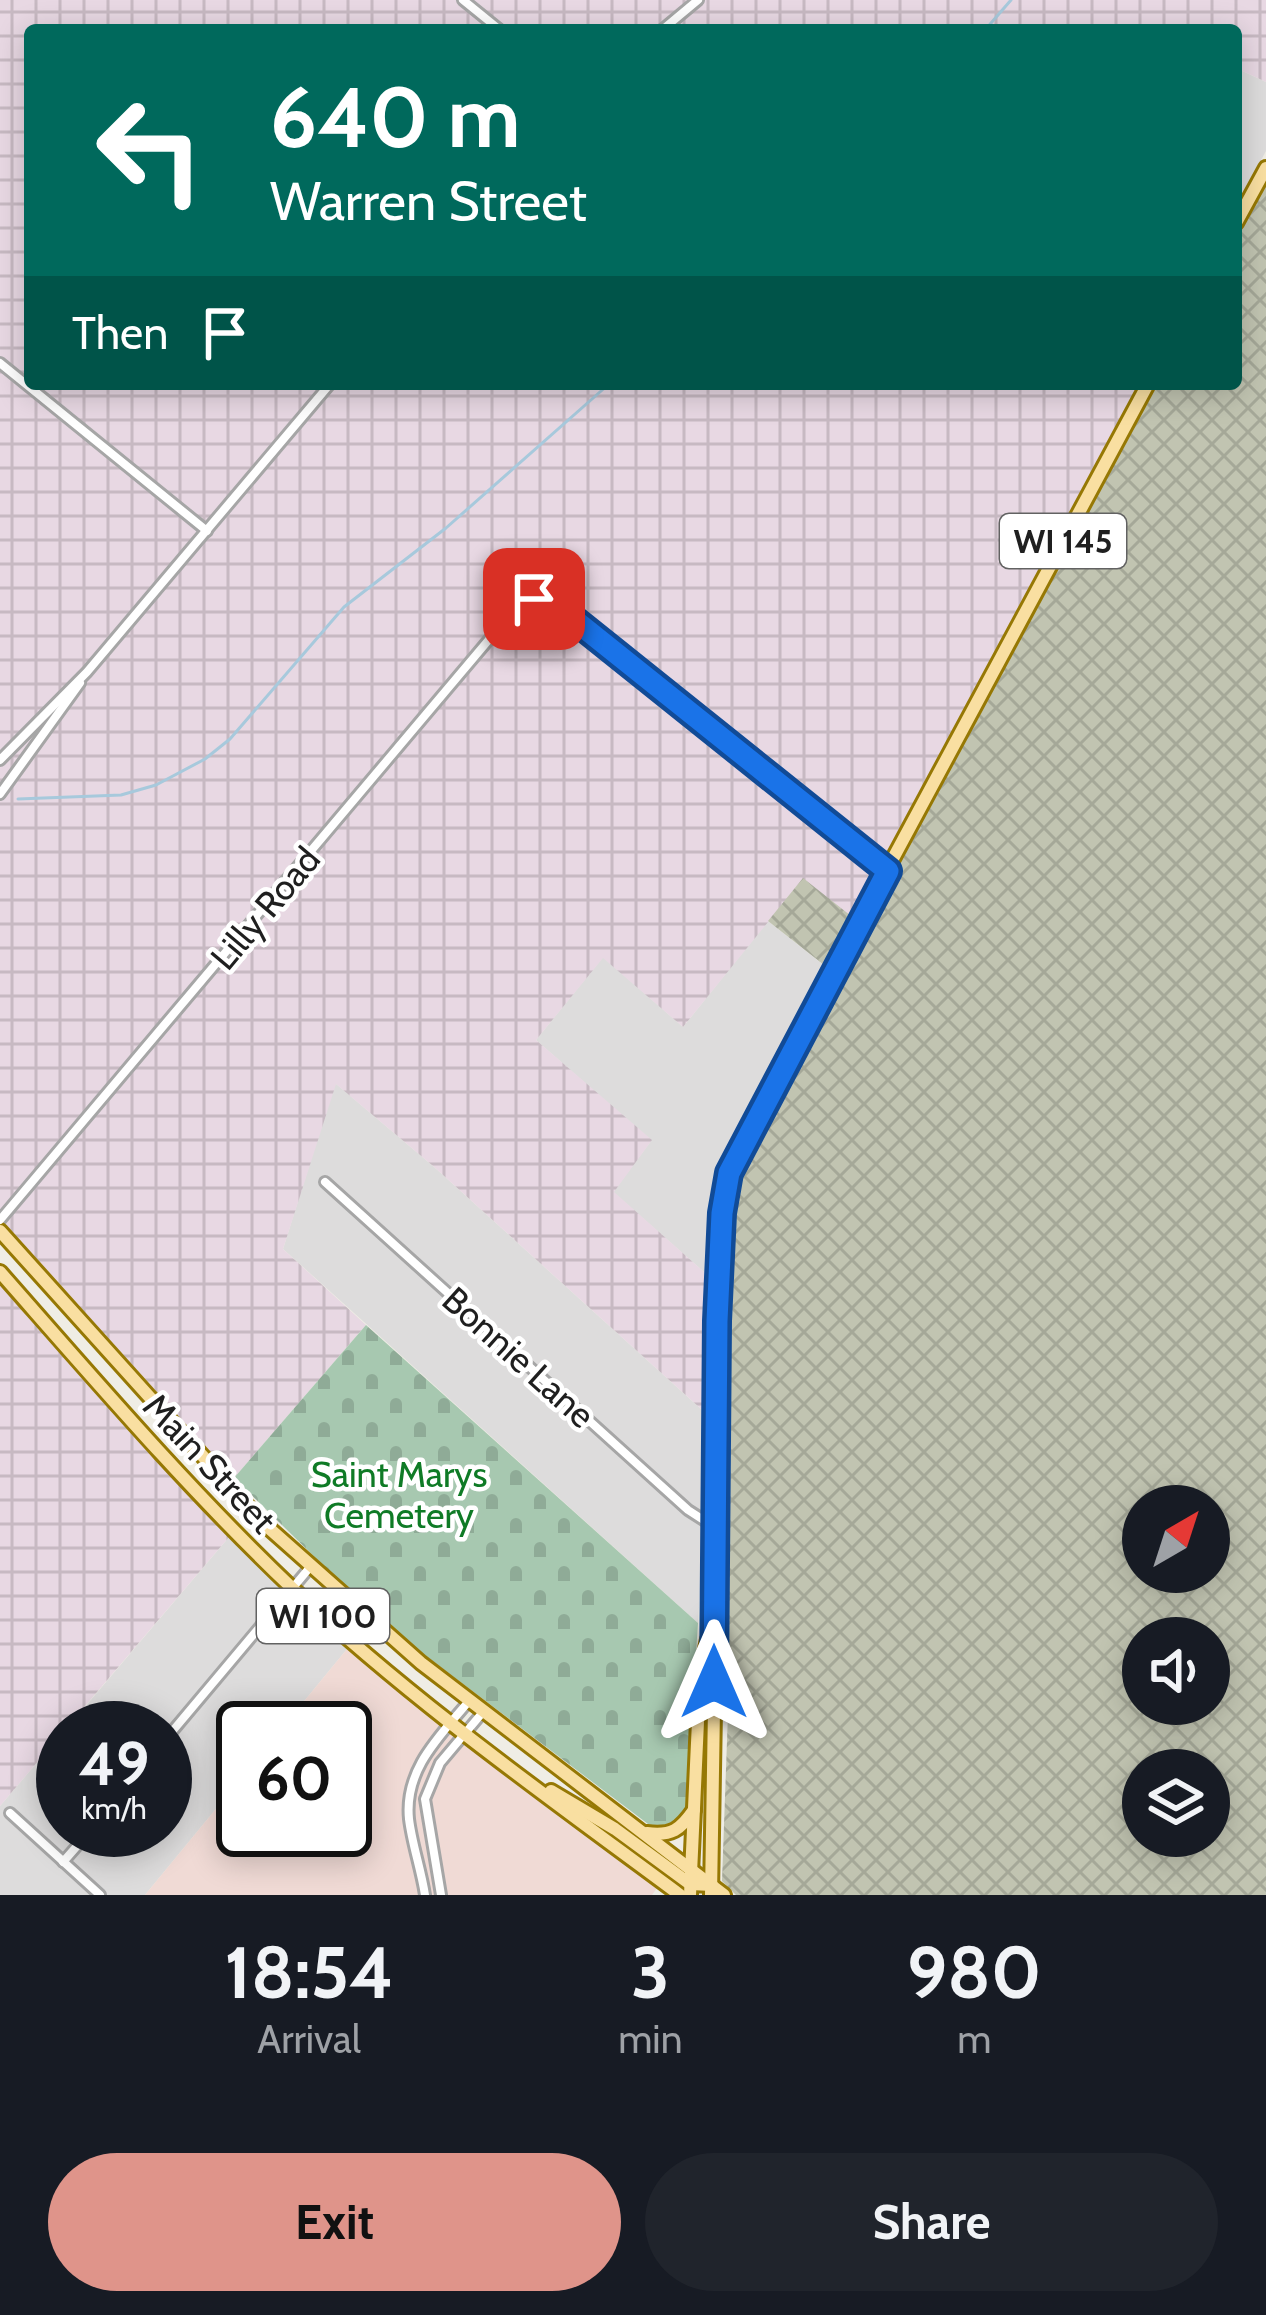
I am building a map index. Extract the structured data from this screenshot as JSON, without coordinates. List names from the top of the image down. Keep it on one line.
{"streets":{"main road":["WI 145","Main Street","WI 100"],"street":["Lilly Road","Bonnie Lane"]},"crossings":[["WI 145","Lilly Road"],["WI 145","Bonnie Lane"],["WI 145","Main Street"]],"parks":["Saint Marys Cemetery"],"north":"top right","page":{"turn":["640 m","Warren Street"],"then":"Then","speed":"49 km/h","limit":"60","eta":["18:54","Arrival","3","min","980","m"],"buttons":["Exit","Share"]}}
